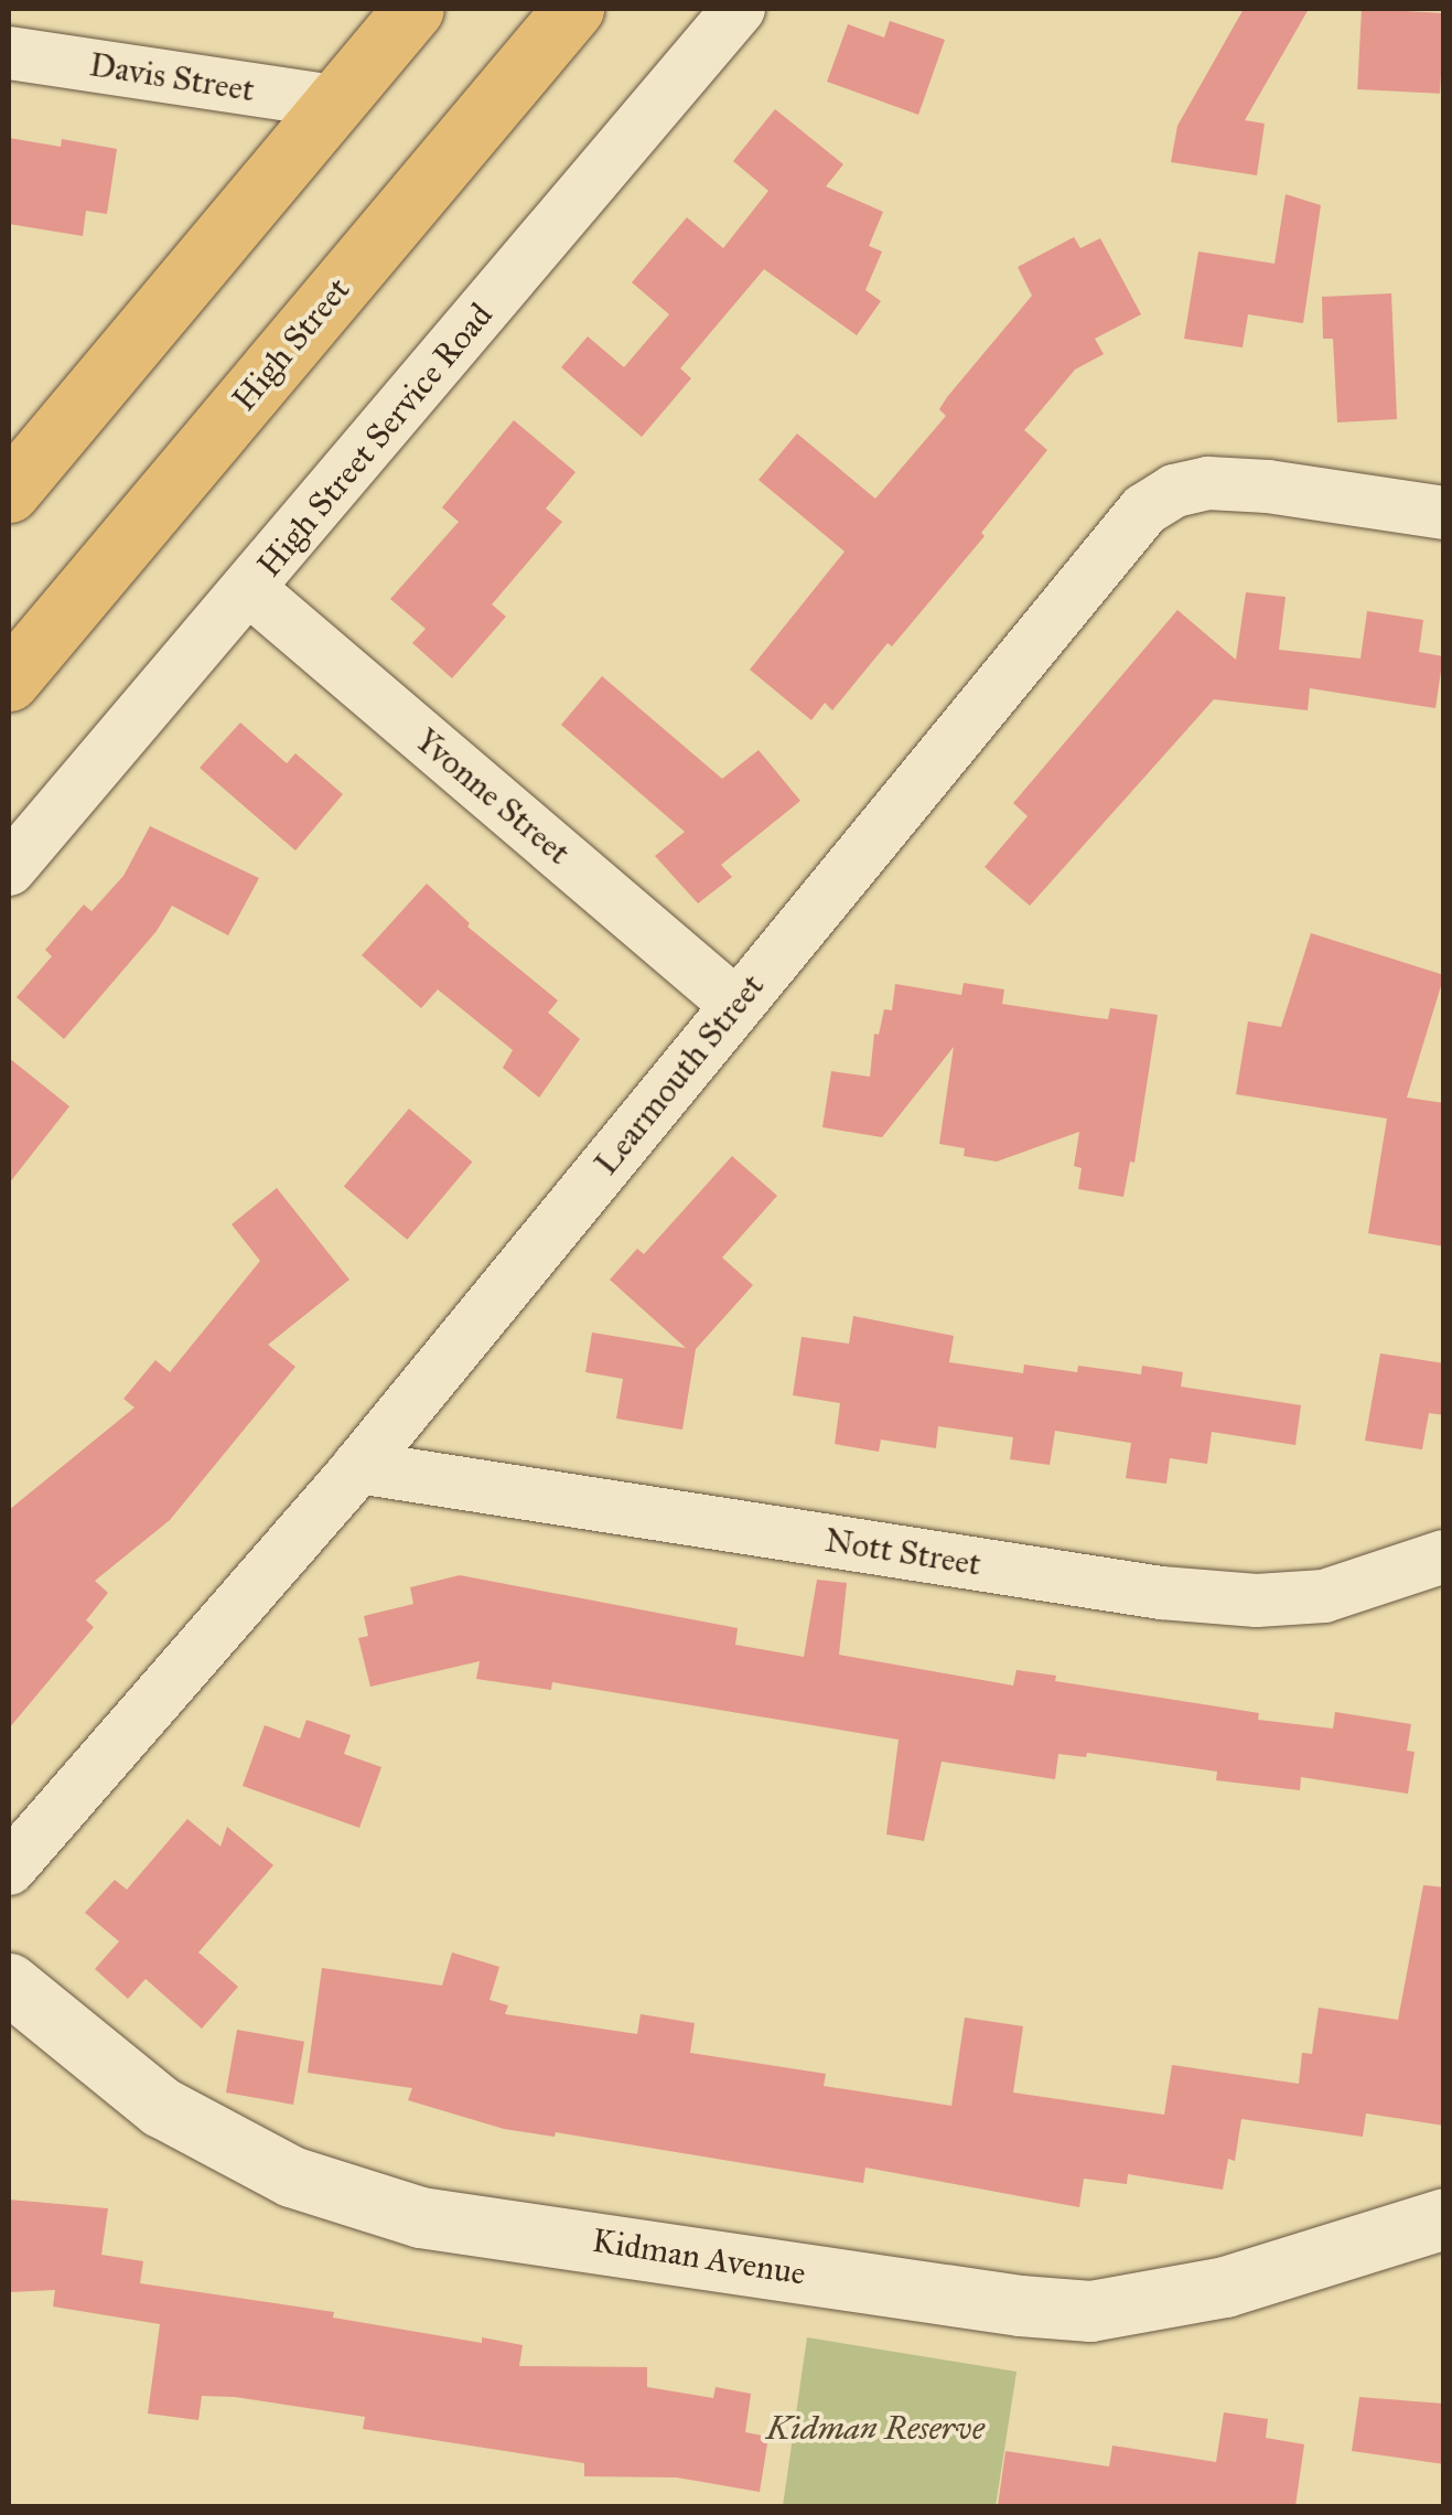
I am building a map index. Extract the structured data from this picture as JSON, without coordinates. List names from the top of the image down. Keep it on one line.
{"streets":{"highway":["High Street"],"street":["Davis Street","High Street Service Road","Yvonne Street","Learmouth Street","Nott Street","Kidman Avenue"]},"crossings":[["High Street Service Road","Yvonne Street"],["Yvonne Street","Learmouth Street"],["Learmouth Street","Nott Street"]],"parks":["Kidman Reserve"]}
